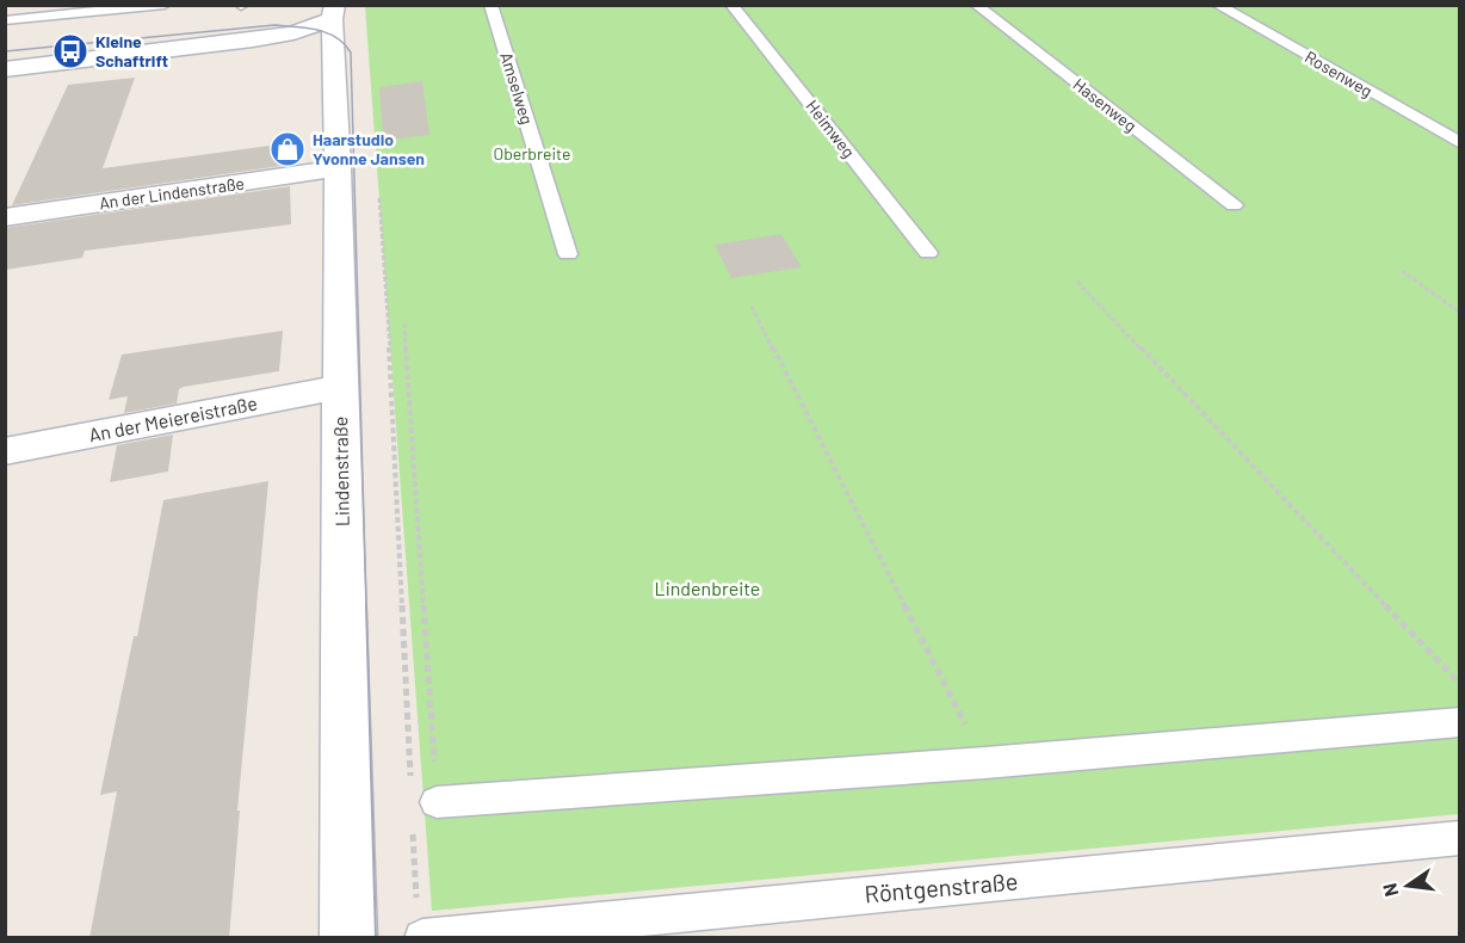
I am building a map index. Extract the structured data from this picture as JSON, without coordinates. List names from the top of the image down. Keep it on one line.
{"streets":{"street":["An der Lindenstraße","An der Meiereistraße","Lindenstraße"],"lane":["Rosenweg","Amselweg","Hasenweg","Heimweg","Röntgenstraße"]},"crossings":[["An der Lindenstraße","Lindenstraße"],["An der Meiereistraße","Lindenstraße"]],"parks":["Oberbreite","Lindenbreite"],"places":{"bus stop":["Kleine Schaftrift"],"shop":["Haarstudio Yvonne Jansen"]},"north":"left"}
